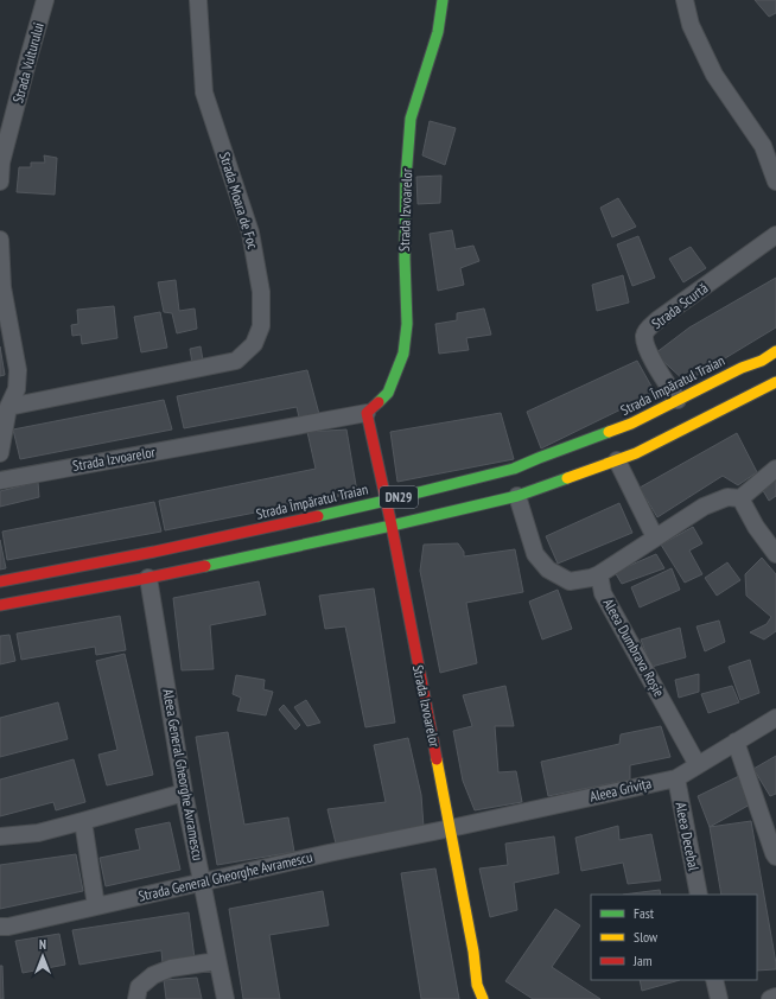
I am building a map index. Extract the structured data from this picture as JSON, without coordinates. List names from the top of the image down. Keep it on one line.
{"streets":{"main road":["Strada Izvoarelor","Strada Împăratul Traian","DN29"],"street":["Strada Vulturului","Strada Moara de Foc","Strada Scurtă","Aleea Dumbrava Roșie","Aleea General Gheorghe Avramescu","Aleea Grivița","Aleea Decebal","Strada General Gheorghe Avramescu"]},"crossings":[["Strada Izvoarelor","Strada Împăratul Traian"],["Strada Izvoarelor","DN29"],["Strada Izvoarelor","Aleea Grivița"],["Strada Izvoarelor","Strada General Gheorghe Avramescu"],["Strada Scurtă","Strada Împăratul Traian"],["DN29","Aleea General Gheorghe Avramescu"],["Aleea Dumbrava Roșie","Aleea Grivița"],["Aleea General Gheorghe Avramescu","Strada General Gheorghe Avramescu"],["Aleea Grivița","Aleea Decebal"],["Aleea Grivița","Strada General Gheorghe Avramescu"]],"legend":["Fast","Slow","Jam"],"north":"top"}
